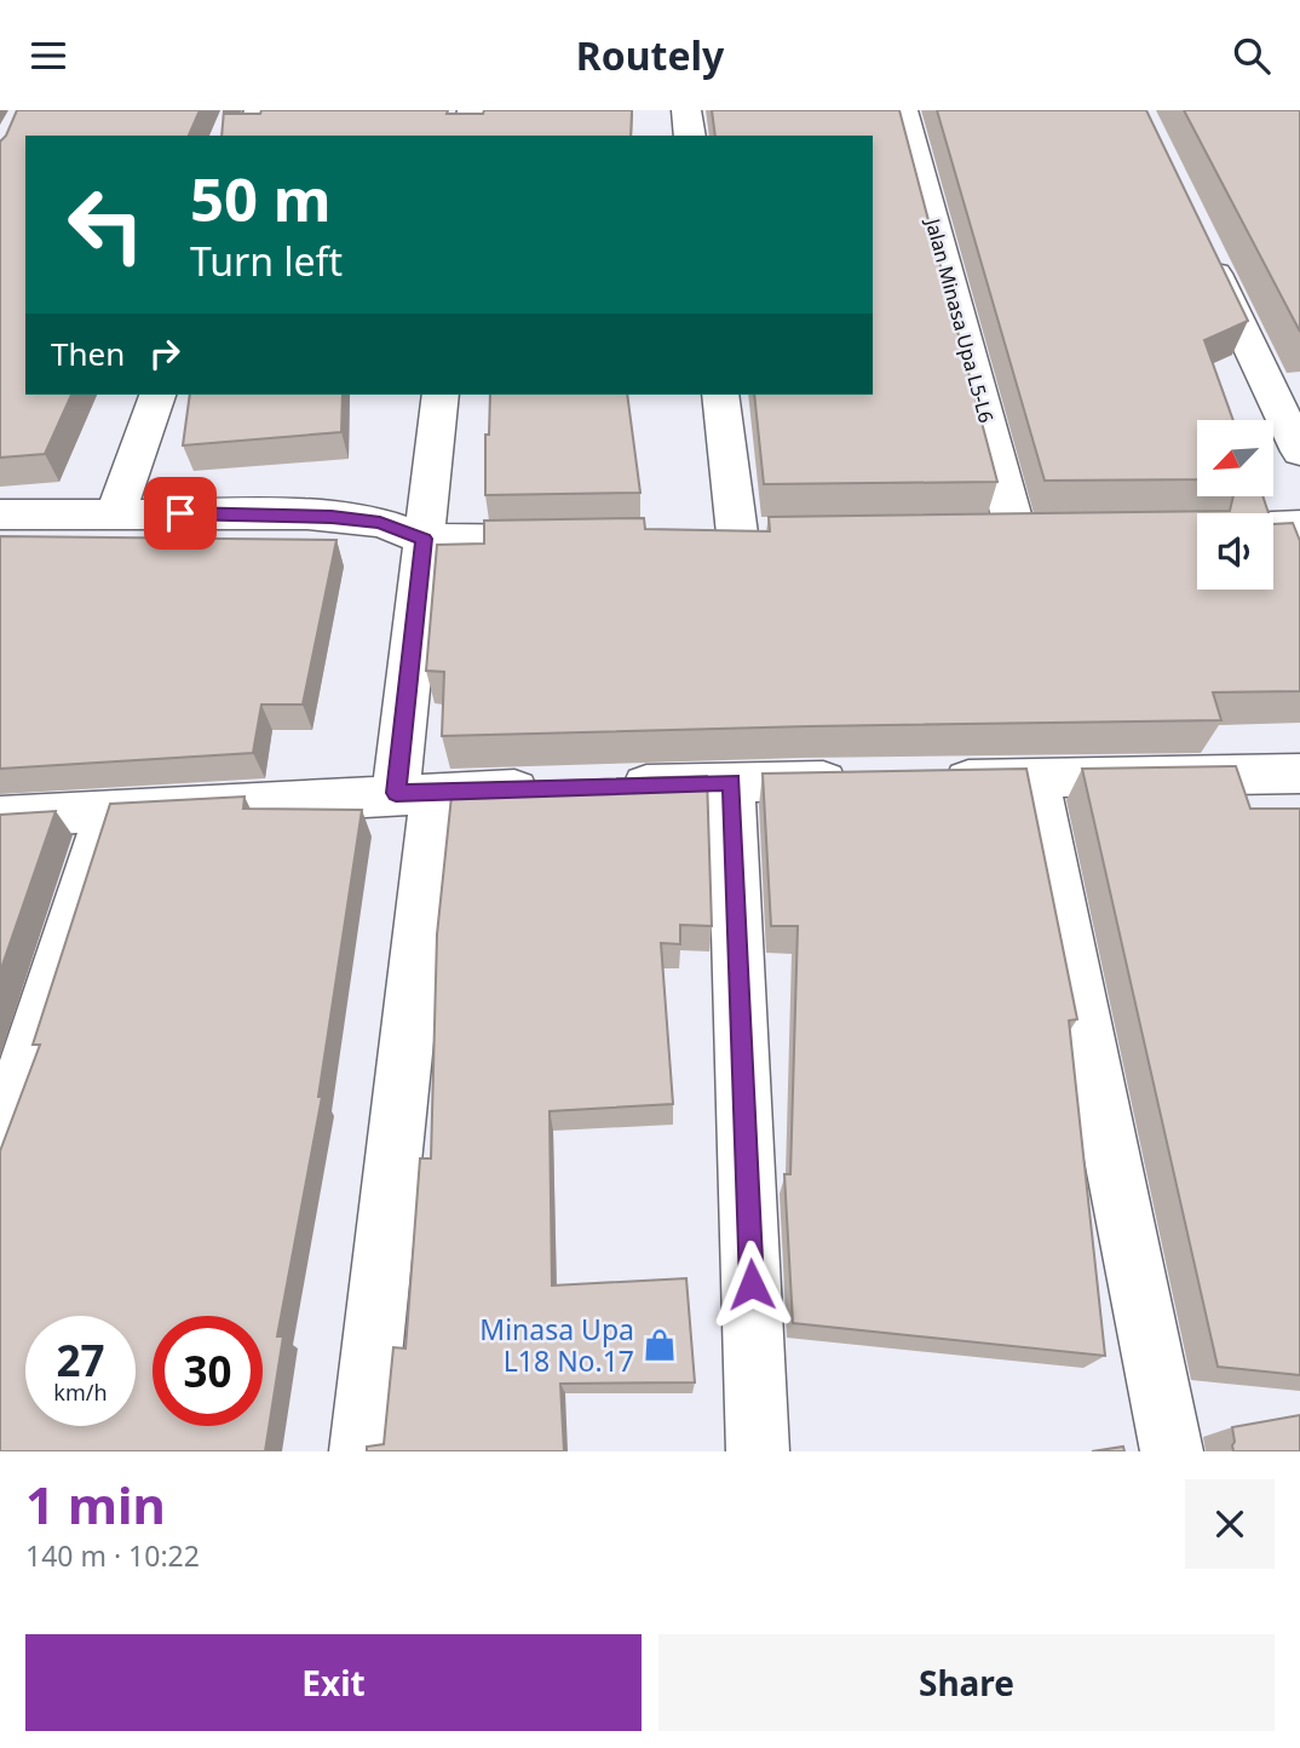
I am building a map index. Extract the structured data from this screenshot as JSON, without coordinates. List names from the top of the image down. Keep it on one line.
{"streets":{"street":["Jalan Minasa Upa L5-L6"]},"places":{"shop":["Minasa Upa L18 No.17"]},"north":"bottom left","page":{"header":"Routely","turn":["50 m","Turn left"],"then":"Then","speed":"27 km/h","limit":"30","heading":["1 min","140 m · 10:22"],"buttons":["Exit","Share"]}}
